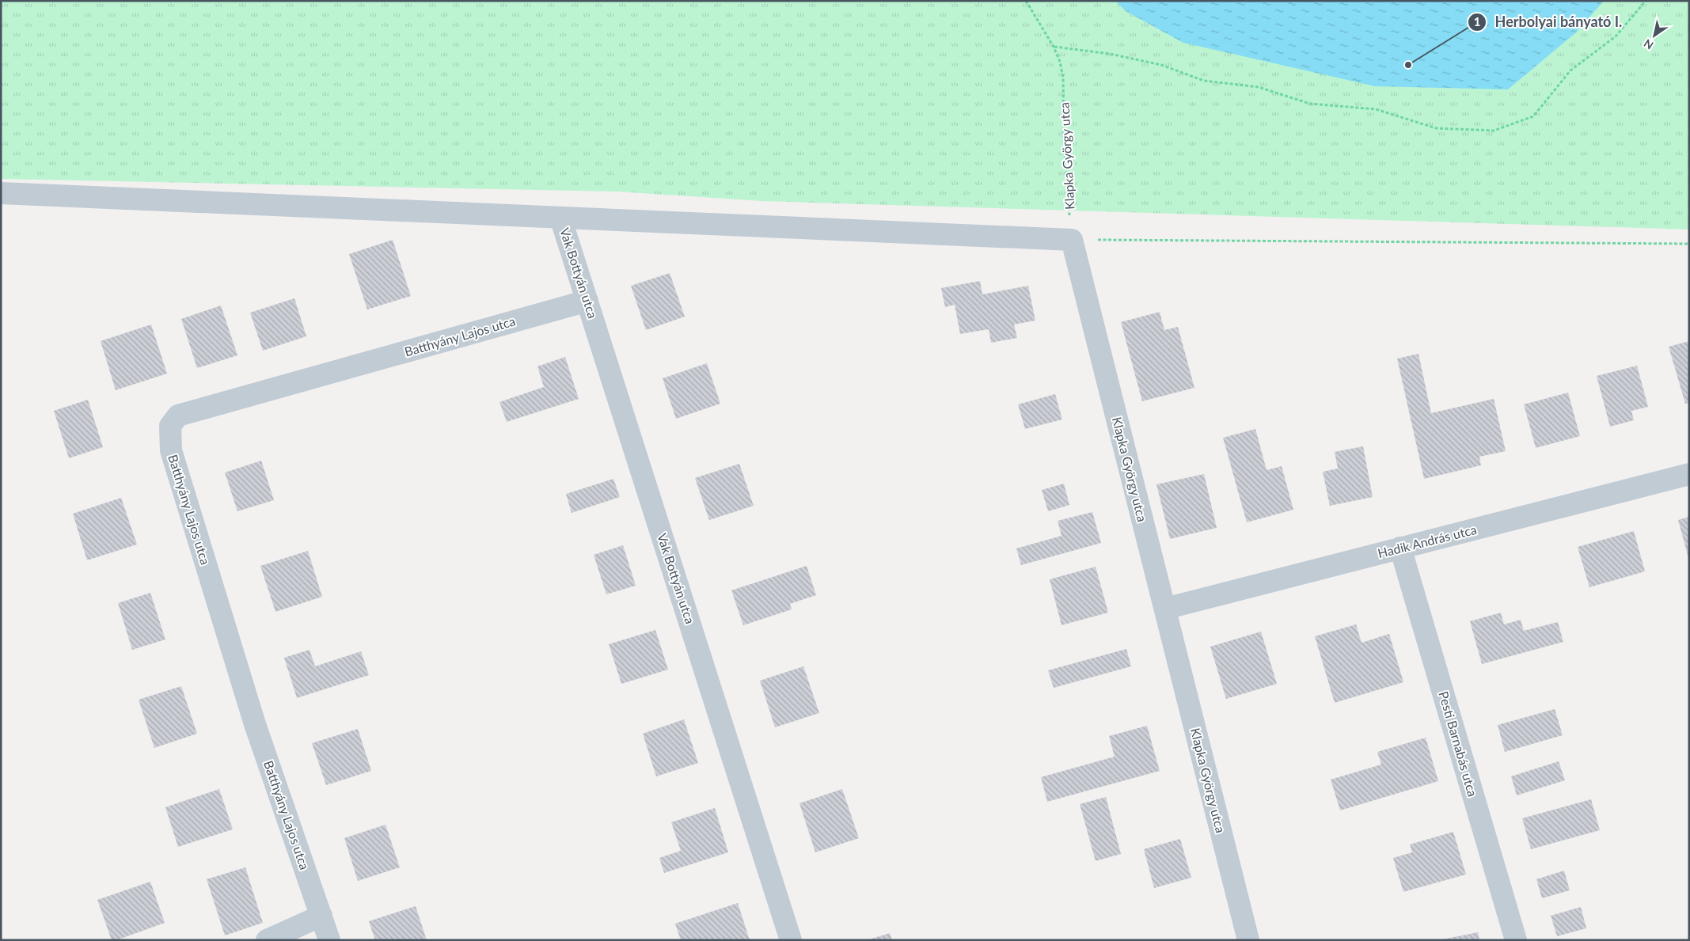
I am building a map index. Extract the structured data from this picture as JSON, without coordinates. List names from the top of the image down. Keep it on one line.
{"streets":{"street":["Klapka György utca","Vak Bottyán utca","Batthyány Lajos utca","Hadik András utca","Pesti Barnabás utca"]},"crossings":[["Klapka György utca","Hadik András utca"],["Vak Bottyán utca","Batthyány Lajos utca"],["Hadik András utca","Pesti Barnabás utca"]],"places":["Herbolyai bányató I."],"north":"bottom left"}
